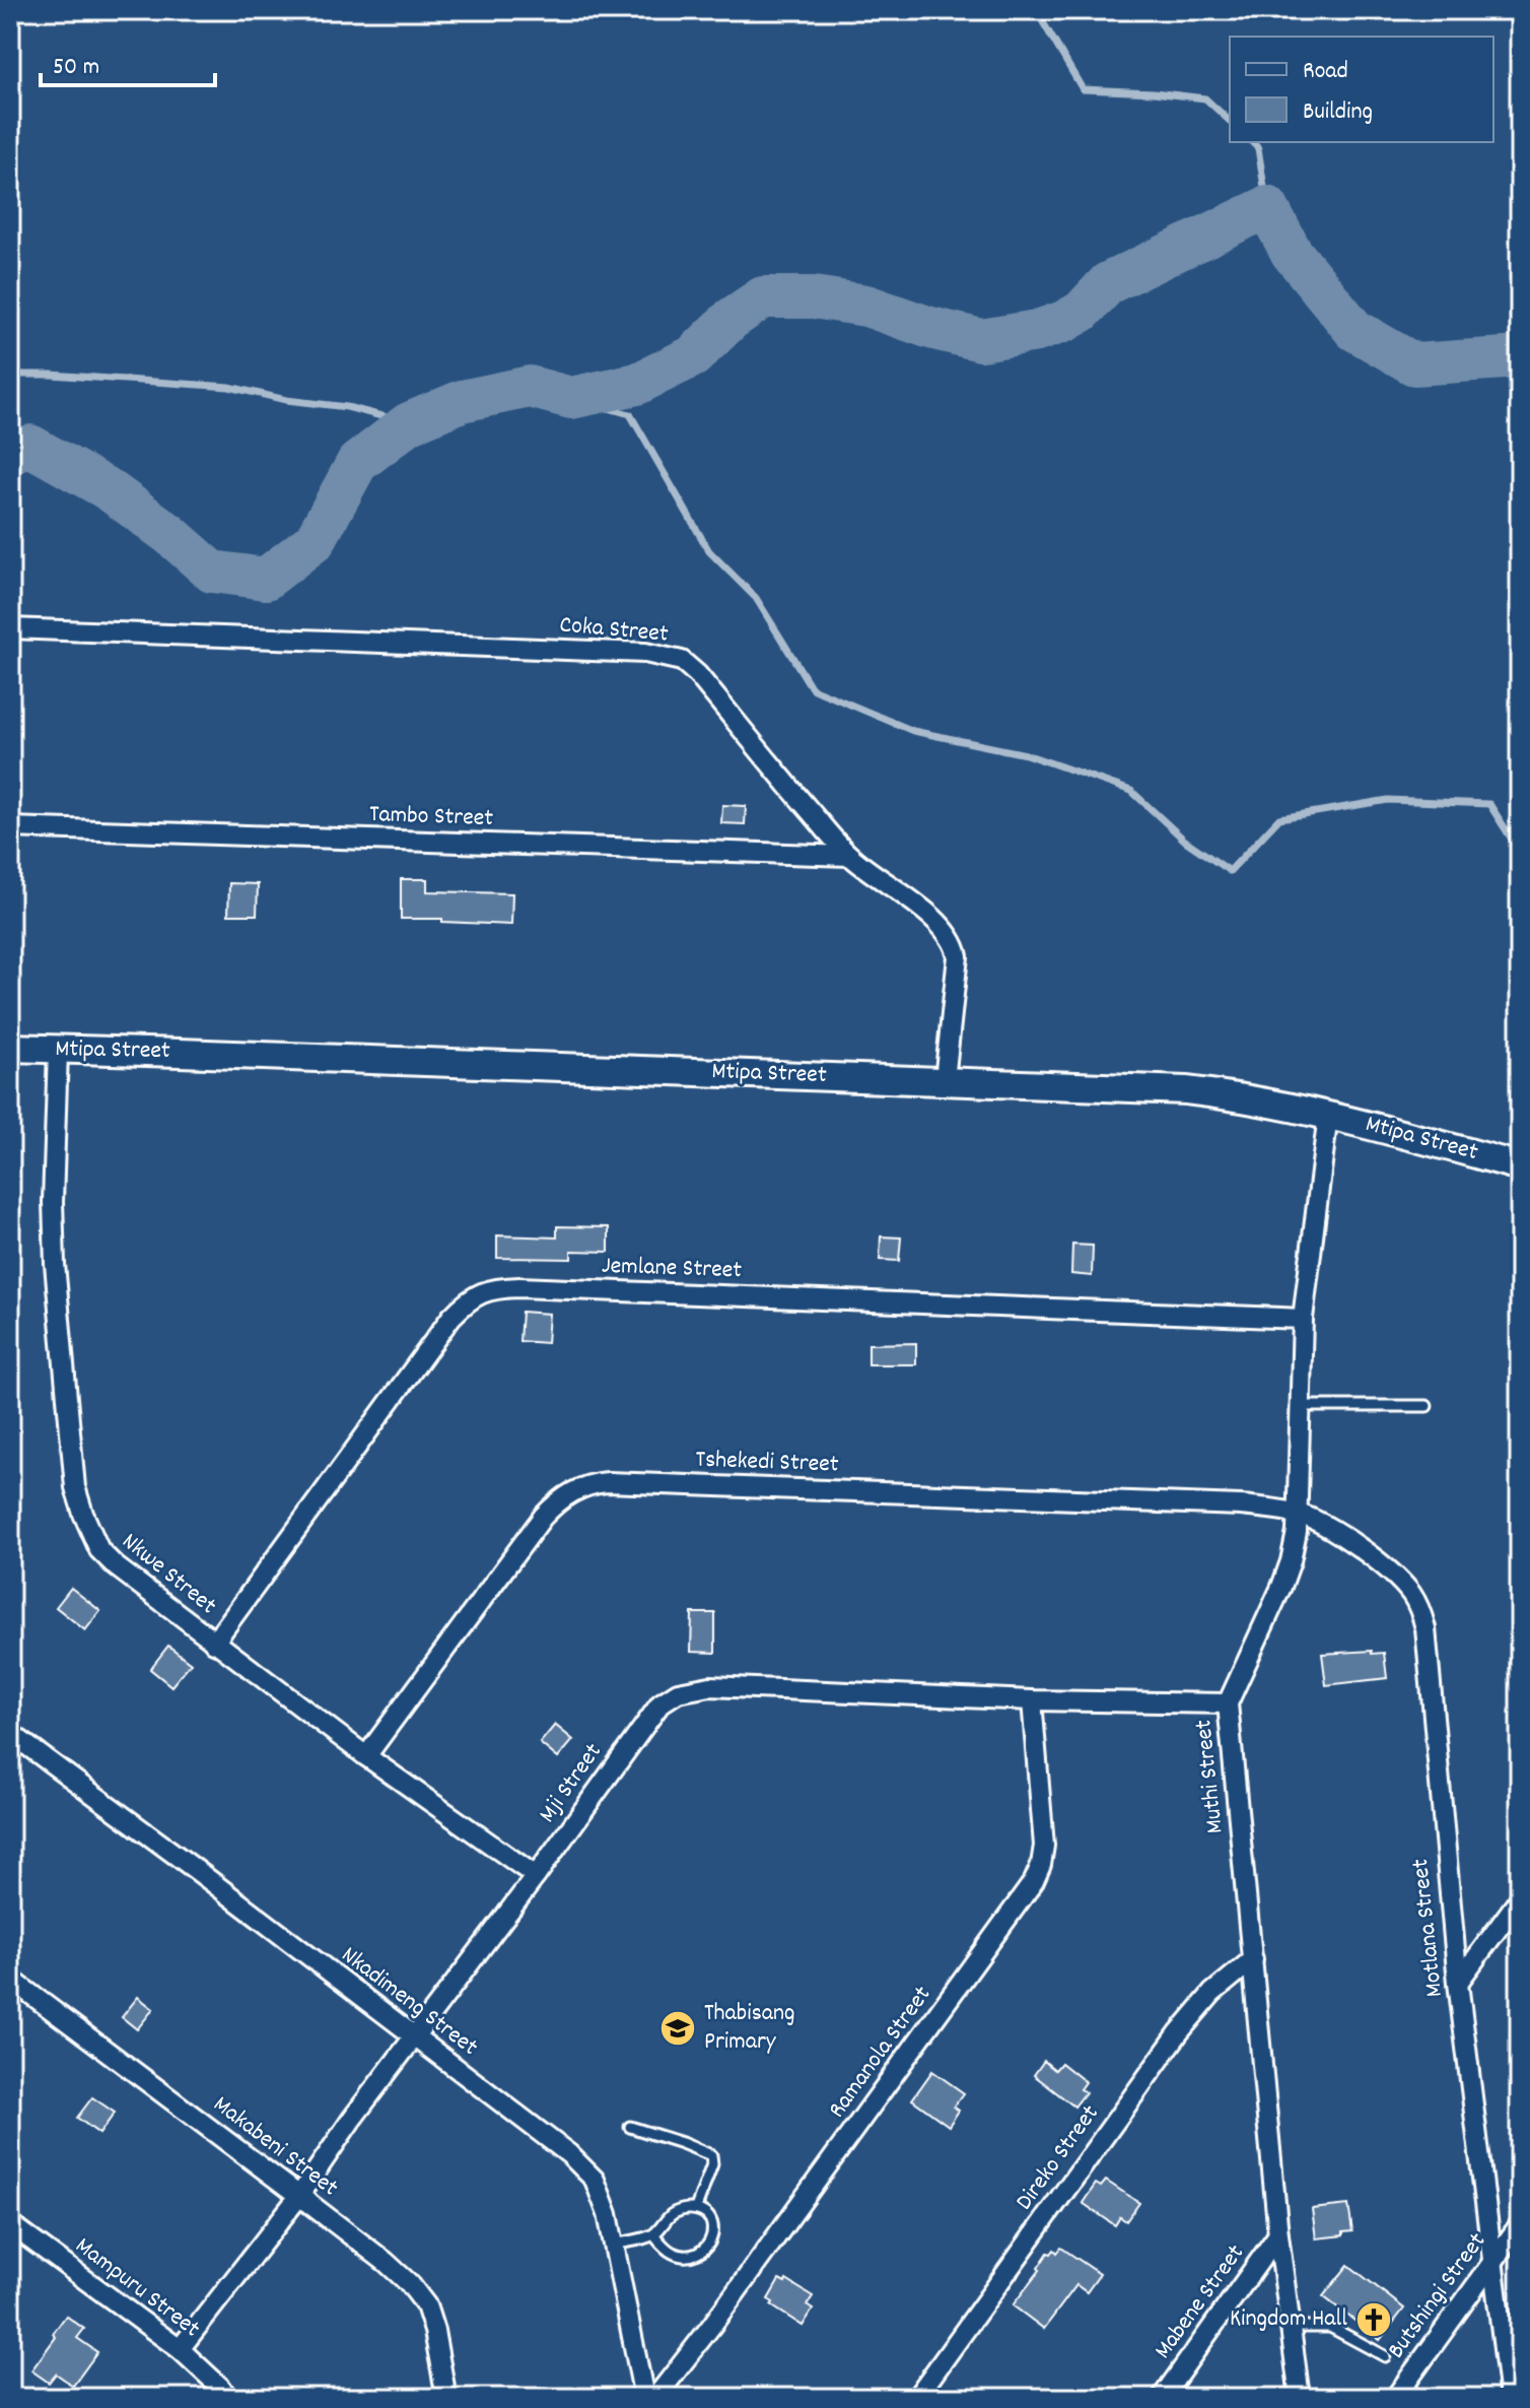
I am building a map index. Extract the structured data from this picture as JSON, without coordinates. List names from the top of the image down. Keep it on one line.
{"streets":{"street":["Coka Street","Tambo Street","Mtipa Street","Jemlane Street","Tshekedi Street","Nkwe Street","Muthi Street","Mji Street","Motlana Street","Nkadimeng Street","Ramanola Street","Makabeni Street","Direko Street","Mampuru Street","Butshingi Street","Mabene Street"]},"crossings":[["Coka Street","Tambo Street"],["Coka Street","Mtipa Street"],["Mtipa Street","Nkwe Street"],["Mtipa Street","Muthi Street"],["Jemlane Street","Nkwe Street"],["Jemlane Street","Muthi Street"],["Tshekedi Street","Nkwe Street"],["Tshekedi Street","Muthi Street"],["Tshekedi Street","Motlana Street"],["Nkwe Street","Mji Street"],["Muthi Street","Mji Street"],["Muthi Street","Motlana Street"],["Muthi Street","Direko Street"],["Muthi Street","Mabene Street"],["Mji Street","Nkadimeng Street"],["Mji Street","Ramanola Street"],["Mji Street","Makabeni Street"],["Mji Street","Mampuru Street"],["Motlana Street","Butshingi Street"]],"places":{"school or university":["Thabisang Primary"],"church":["Kingdom Hall"]},"legend":["Road","Building"],"scale_bar":"50 m"}
